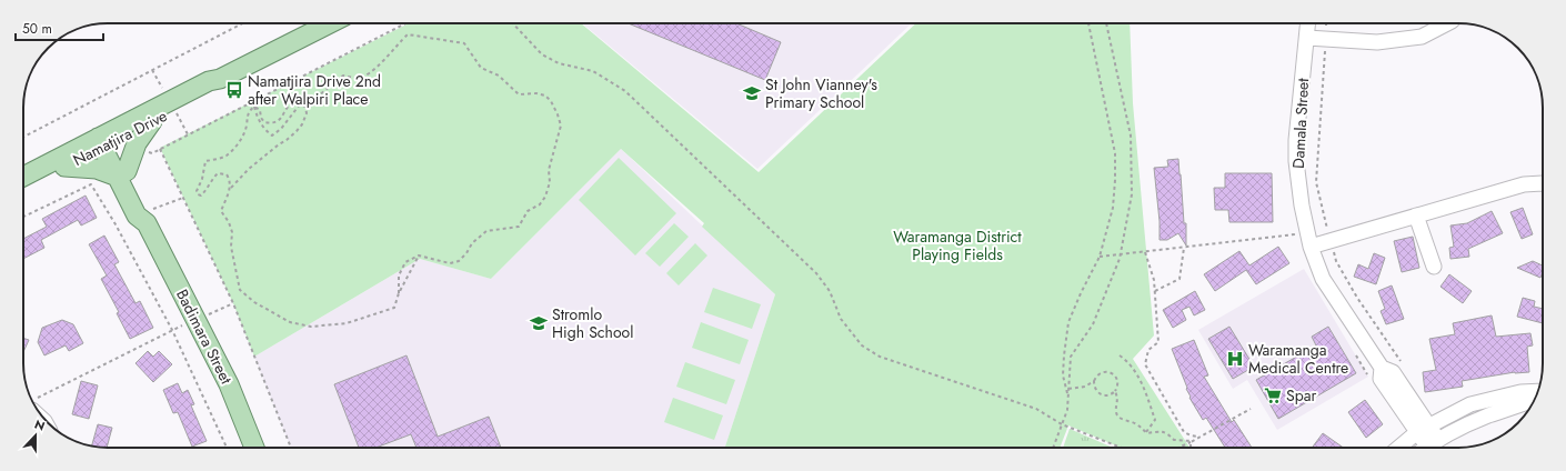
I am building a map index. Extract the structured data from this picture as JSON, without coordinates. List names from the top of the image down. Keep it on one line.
{"streets":{"main road":["Namatjira Drive","Badimara Street"],"street":["Damala Street"]},"crossings":[["Namatjira Drive","Badimara Street"]],"parks":["Waramanga District Playing Fields"],"places":{"bus stop":["Namatjira Drive 2nd after Walpiri Place"],"school or university":["St John Vianney's Primary School","Stromlo High School"],"hospital":["Waramanga Medical Centre"],"supermarket":["Spar"]},"scale_bar":"50 m","north":"top"}
